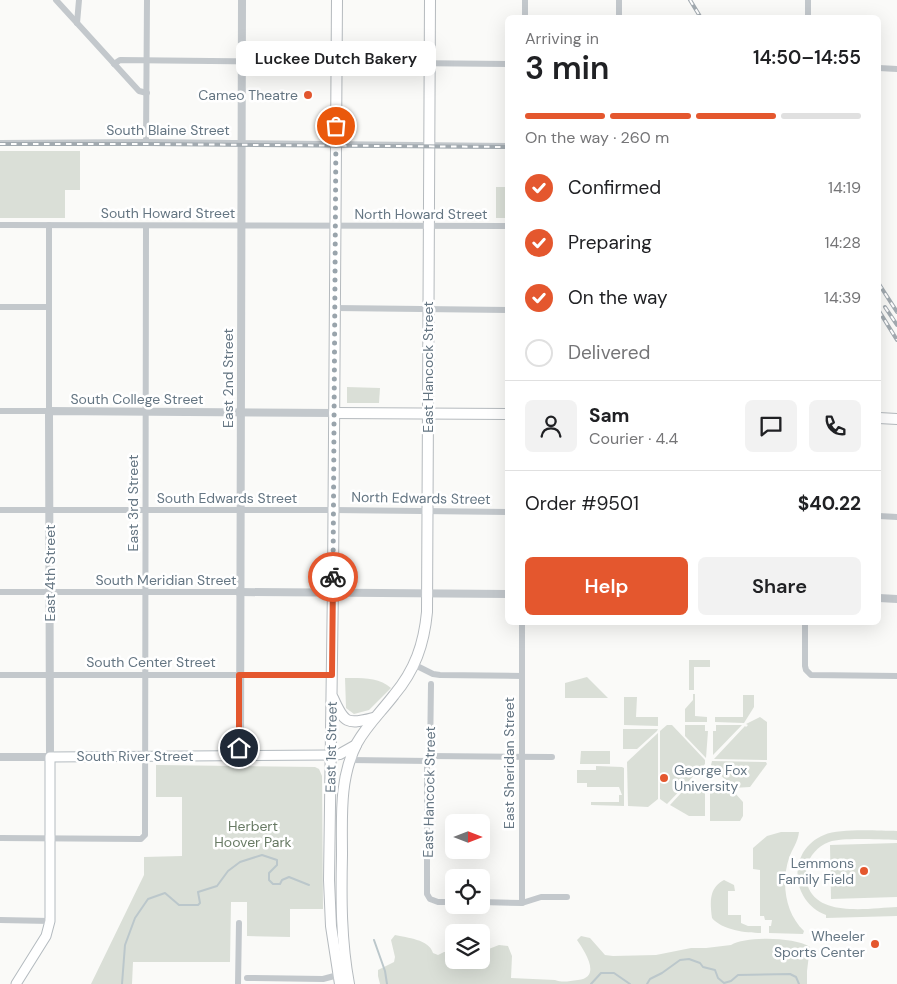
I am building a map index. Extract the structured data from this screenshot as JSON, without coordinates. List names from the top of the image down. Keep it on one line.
{"streets":{"main road":["East Hancock Street","East 4th Street","East 1st Street","South River Street"],"street":["South Blaine Street","South Howard Street","North Howard Street","East 2nd Street","South College Street","South Edwards Street","North Edwards Street","East 3rd Street","South Meridian Street","South Center Street","East Sheridan Street"]},"crossings":[["South Blaine Street","East Hancock Street"],["South Blaine Street","East 2nd Street"],["South Blaine Street","East 1st Street"],["South Howard Street","North Howard Street"],["South Howard Street","East 2nd Street"],["South Howard Street","East 3rd Street"],["South Howard Street","East 4th Street"],["South Howard Street","East 1st Street"],["North Howard Street","East Hancock Street"],["North Howard Street","East 1st Street"],["East Hancock Street","North Edwards Street"],["East Hancock Street","South Meridian Street"],["East Hancock Street","East 1st Street"],["East 2nd Street","South College Street"],["East 2nd Street","South Edwards Street"],["East 2nd Street","South Meridian Street"],["East 2nd Street","South Center Street"],["East 2nd Street","South River Street"],["South College Street","East 3rd Street"],["South College Street","East 4th Street"],["South College Street","East 1st Street"],["South Edwards Street","North Edwards Street"],["South Edwards Street","East 3rd Street"],["South Edwards Street","East 4th Street"],["South Edwards Street","East 1st Street"],["North Edwards Street","East 1st Street"],["East 3rd Street","East 4th Street"],["East 3rd Street","South Meridian Street"],["East 3rd Street","South Center Street"],["East 3rd Street","South River Street"],["East 4th Street","South Meridian Street"],["East 4th Street","South Center Street"],["East 4th Street","South River Street"],["South Meridian Street","East 1st Street"],["South Center Street","East 1st Street"],["East 1st Street","South River Street"]],"parks":["Herbert Hoover Park"],"places":["Cameo Theatre","Luckee Dutch Bakery","George Fox University","Lemmons Family Field","Wheeler Sports Center"],"north":"right","page":{"heading":["3 min","Arriving in","14:50–14:55"],"panel":["Sam","Courier · 4.4","Order #9501","$40.22"],"bubble":"Luckee Dutch Bakery","bar":"On the way · 260 m","list":[["Confirmed","14:19"],["Preparing","14:28"],["On the way","14:39"],"Delivered"],"buttons":["Help","Share"]}}
